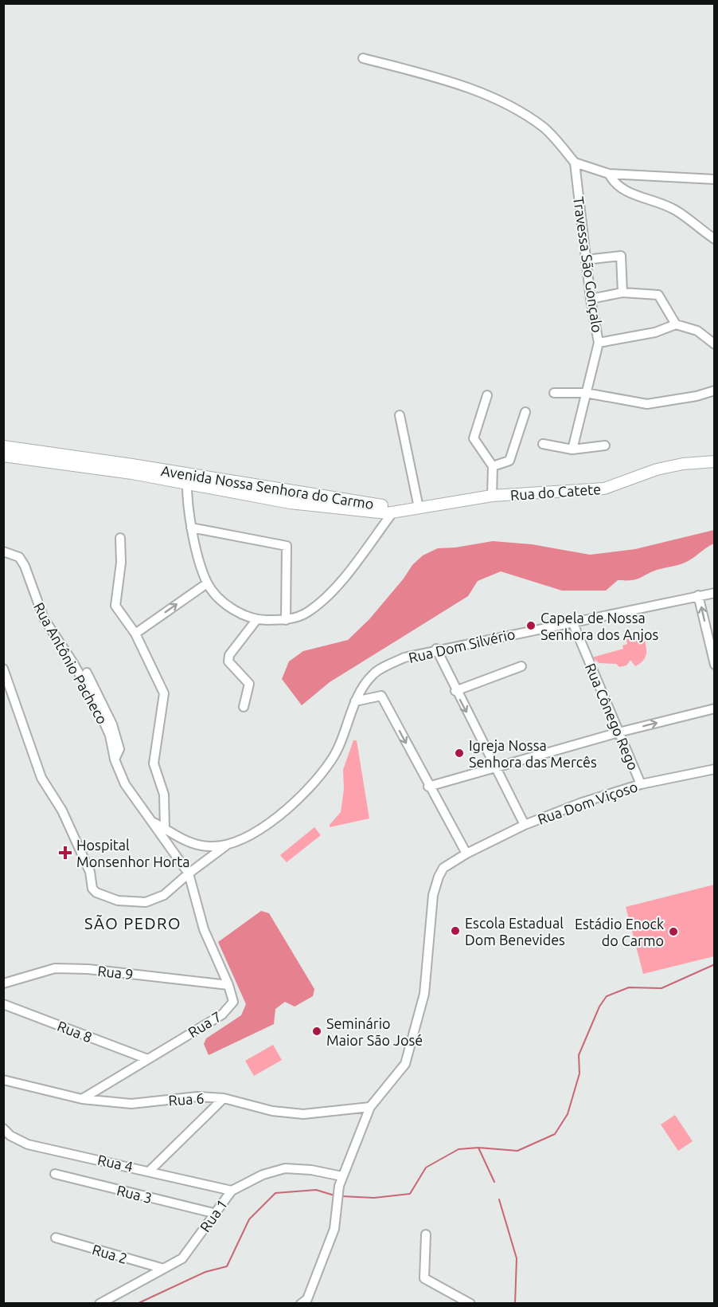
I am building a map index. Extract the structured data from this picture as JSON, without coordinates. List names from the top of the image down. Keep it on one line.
{"streets":{"street":["Travessa São Gonçalo","Avenida Nossa Senhora do Carmo","Rua do Catete","Rua Dom Silvério","Rua Antônio Pacheco","Rua Cônego Rego","Rua Dom Viçoso","Rua 9","Rua 7","Rua 8","Rua 6","Rua 4","Rua 3","Rua 1","Rua 2"]},"crossings":[["Avenida Nossa Senhora do Carmo","Rua do Catete"],["Rua Dom Silvério","Rua Antônio Pacheco"],["Rua Dom Silvério","Rua Cônego Rego"],["Rua Antônio Pacheco","Rua 7"],["Rua Cônego Rego","Rua Dom Viçoso"],["Rua Dom Viçoso","Rua 6"],["Rua Dom Viçoso","Rua 1"],["Rua 9","Rua 7"],["Rua 7","Rua 8"],["Rua 7","Rua 6"],["Rua 4","Rua 1"],["Rua 3","Rua 1"],["Rua 1","Rua 2"]],"districts":["SÃO PEDRO"],"places":{"other":["Capela de Nossa Senhora dos Anjos","Igreja Nossa Senhora das Mercês","Escola Estadual Dom Benevides","Estádio Enock do Carmo","Seminário Maior São José"],"health":["Hospital Monsenhor Horta"]}}
